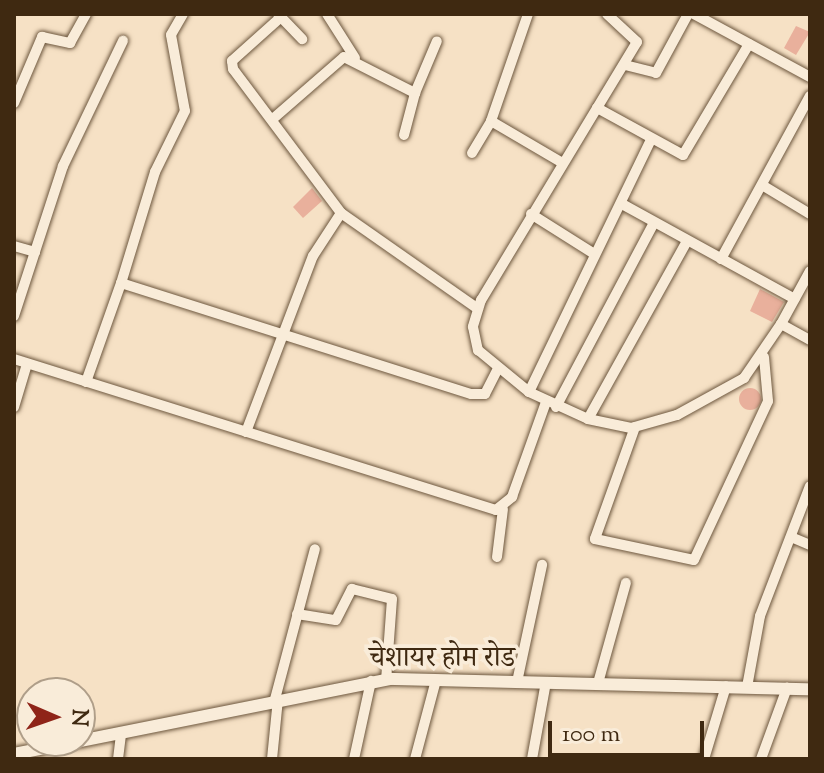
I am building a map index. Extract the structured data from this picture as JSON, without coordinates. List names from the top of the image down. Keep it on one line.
{"streets":{"street":["चेशायर होम रोड"]},"scale_bar":"100 m","north":"right"}
